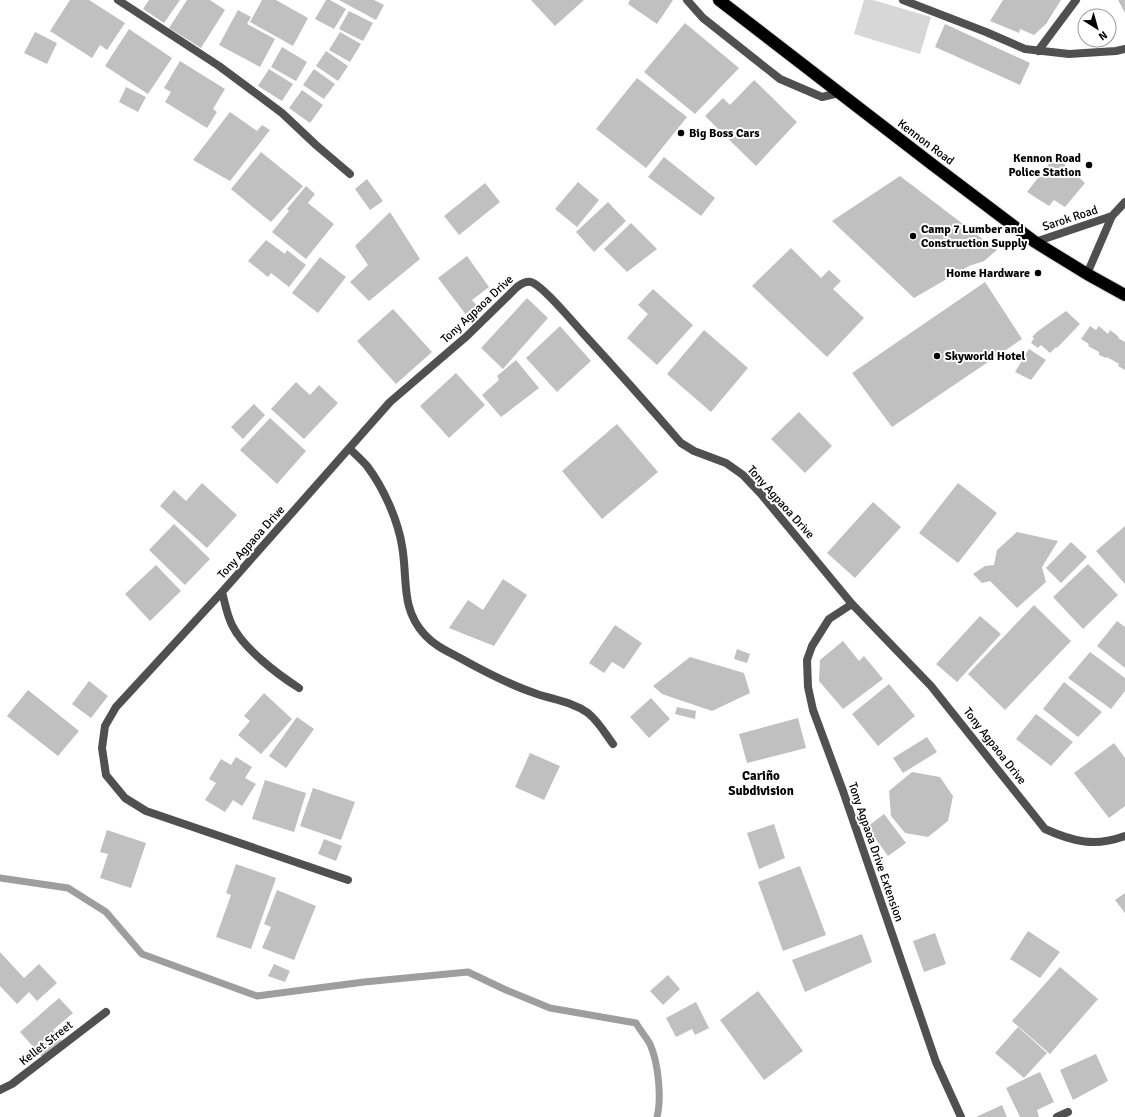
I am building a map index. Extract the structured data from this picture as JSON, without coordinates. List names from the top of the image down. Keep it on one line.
{"streets":{"highway":["Kennon Road"],"street":["Sarok Road","Tony Agpaoa Drive","Tony Agpaoa Drive Extension","Kellet Street"]},"crossings":[["Kennon Road","Sarok Road"],["Tony Agpaoa Drive","Tony Agpaoa Drive Extension"]],"districts":["Cariño Subdivision"],"places":["Big Boss Cars","Kennon Road Police Station","Camp 7 Lumber and Construction Supply","Home Hardware","Skyworld Hotel"],"north":"bottom right"}
